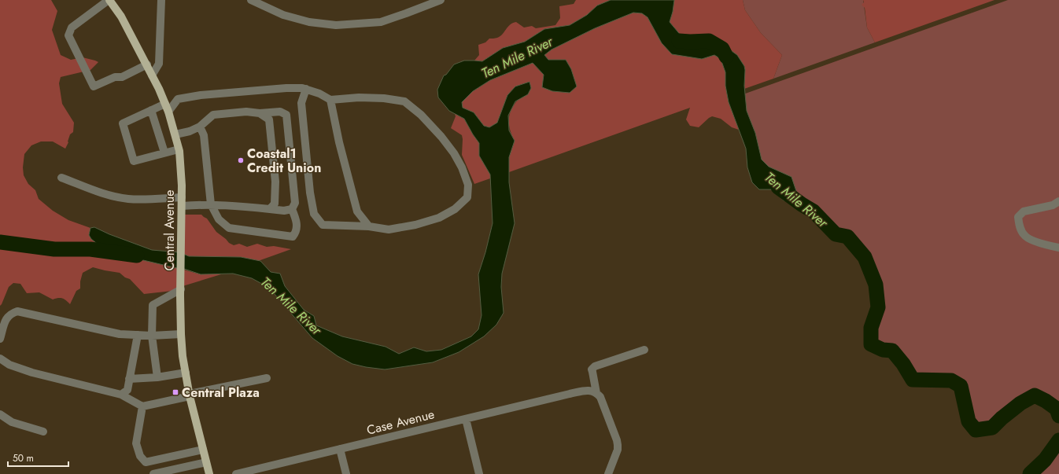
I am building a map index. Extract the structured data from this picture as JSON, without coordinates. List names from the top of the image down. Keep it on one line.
{"streets":{"main road":["Central Avenue"],"street":["Case Avenue"]},"water":["Ten Mile River"],"places":{"other":["Coastal1 Credit Union"],"transit":["Central Plaza"]},"scale_bar":"50 m"}
